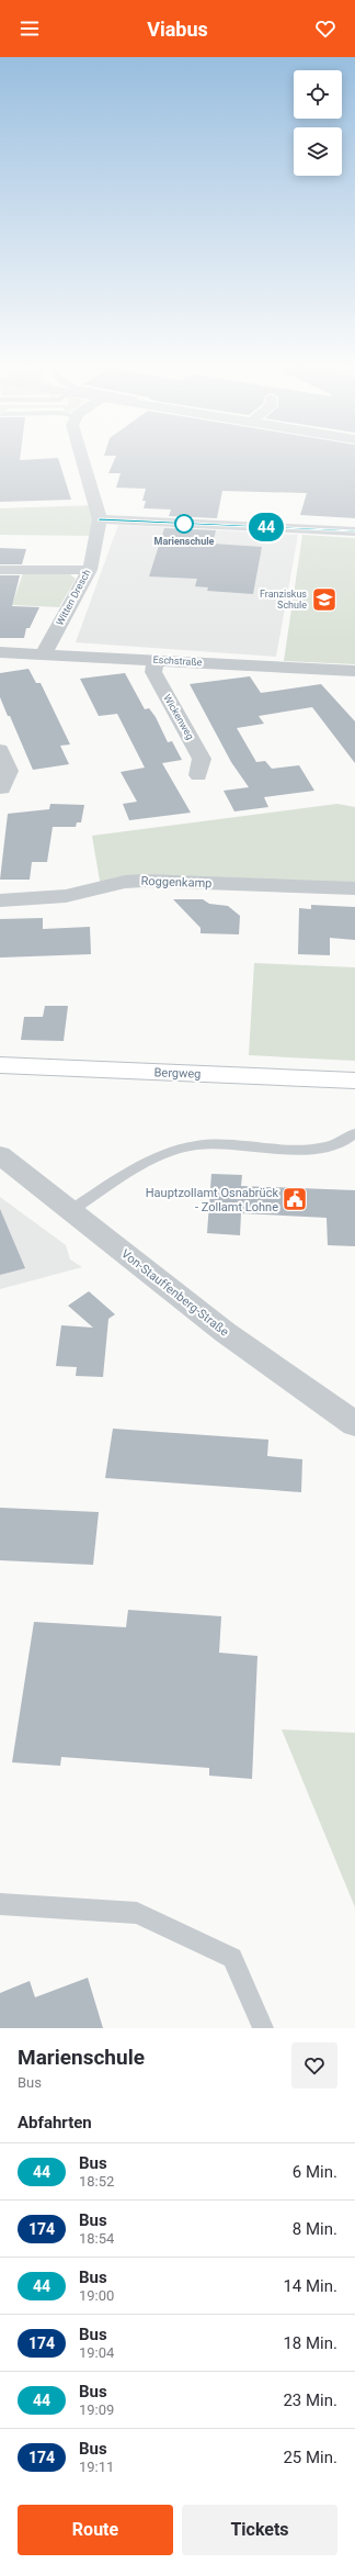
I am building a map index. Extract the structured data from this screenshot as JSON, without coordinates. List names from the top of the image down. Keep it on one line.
{"streets":{"main road":["Bergweg"],"street":["Witten Dresch","Eschstraße","Wickenweg","Roggenkamp","Von-Stauffenberg-Straße"]},"crossings":[["Witten Dresch","Eschstraße"],["Eschstraße","Wickenweg"]],"places":{"other":["Marienschule"],"school or university":["Franziskus Schule"],"public building":["Hauptzollamt Osnabrück - Zollamt Lohne"]},"lines":["bus line 44"],"page":{"header":"Viabus","on_map":"44","heading":[["Marienschule","Bus"],"Abfahrten"],"list":[{"mark":"44","name":"Bus","note":"18:52","value":"6 Min."},{"mark":"174","name":"Bus","note":"18:54","value":"8 Min."},{"mark":"44","name":"Bus","note":"19:00","value":"14 Min."},{"mark":"174","name":"Bus","note":"19:04","value":"18 Min."},{"mark":"44","name":"Bus","note":"19:09","value":"23 Min."},{"mark":"174","name":"Bus","note":"19:11","value":"25 Min."}],"buttons":["Route","Tickets"]}}
